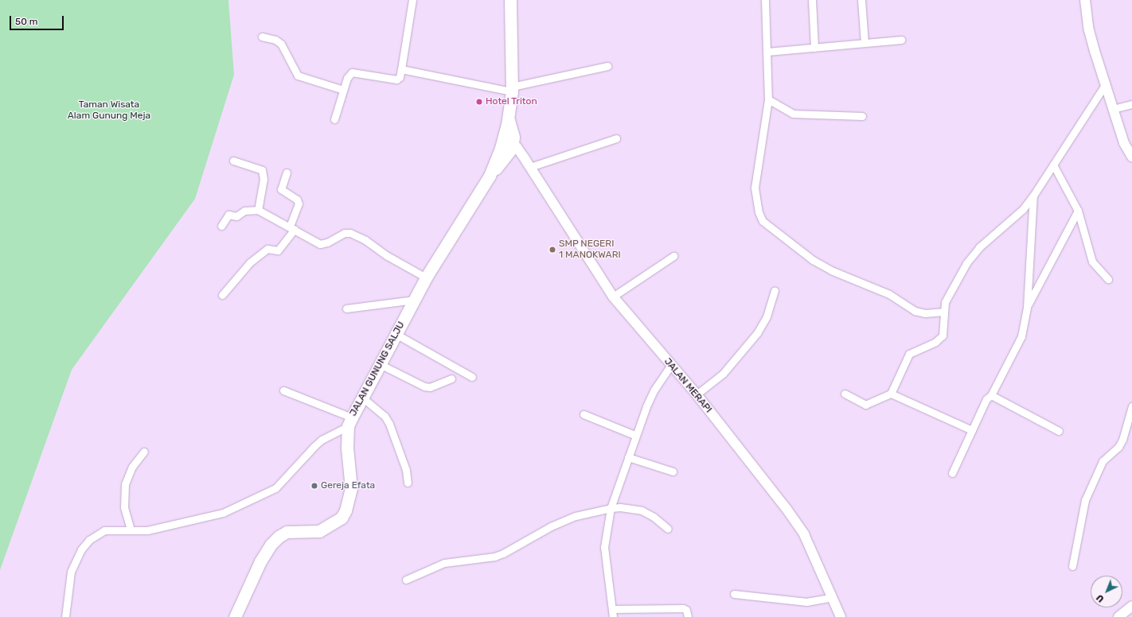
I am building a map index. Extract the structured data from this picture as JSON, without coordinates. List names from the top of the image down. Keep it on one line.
{"streets":{"main road":["JALAN GUNUNG SALJU"],"street":["JALAN MERAPI"]},"crossings":[["JALAN GUNUNG SALJU","JALAN MERAPI"]],"parks":["Taman Wisata Alam Gunung Meja"],"places":["Hotel Triton","SMP NEGERI 1 MANOKWARI","Gereja Efata"],"scale_bar":"50 m","north":"bottom left"}
